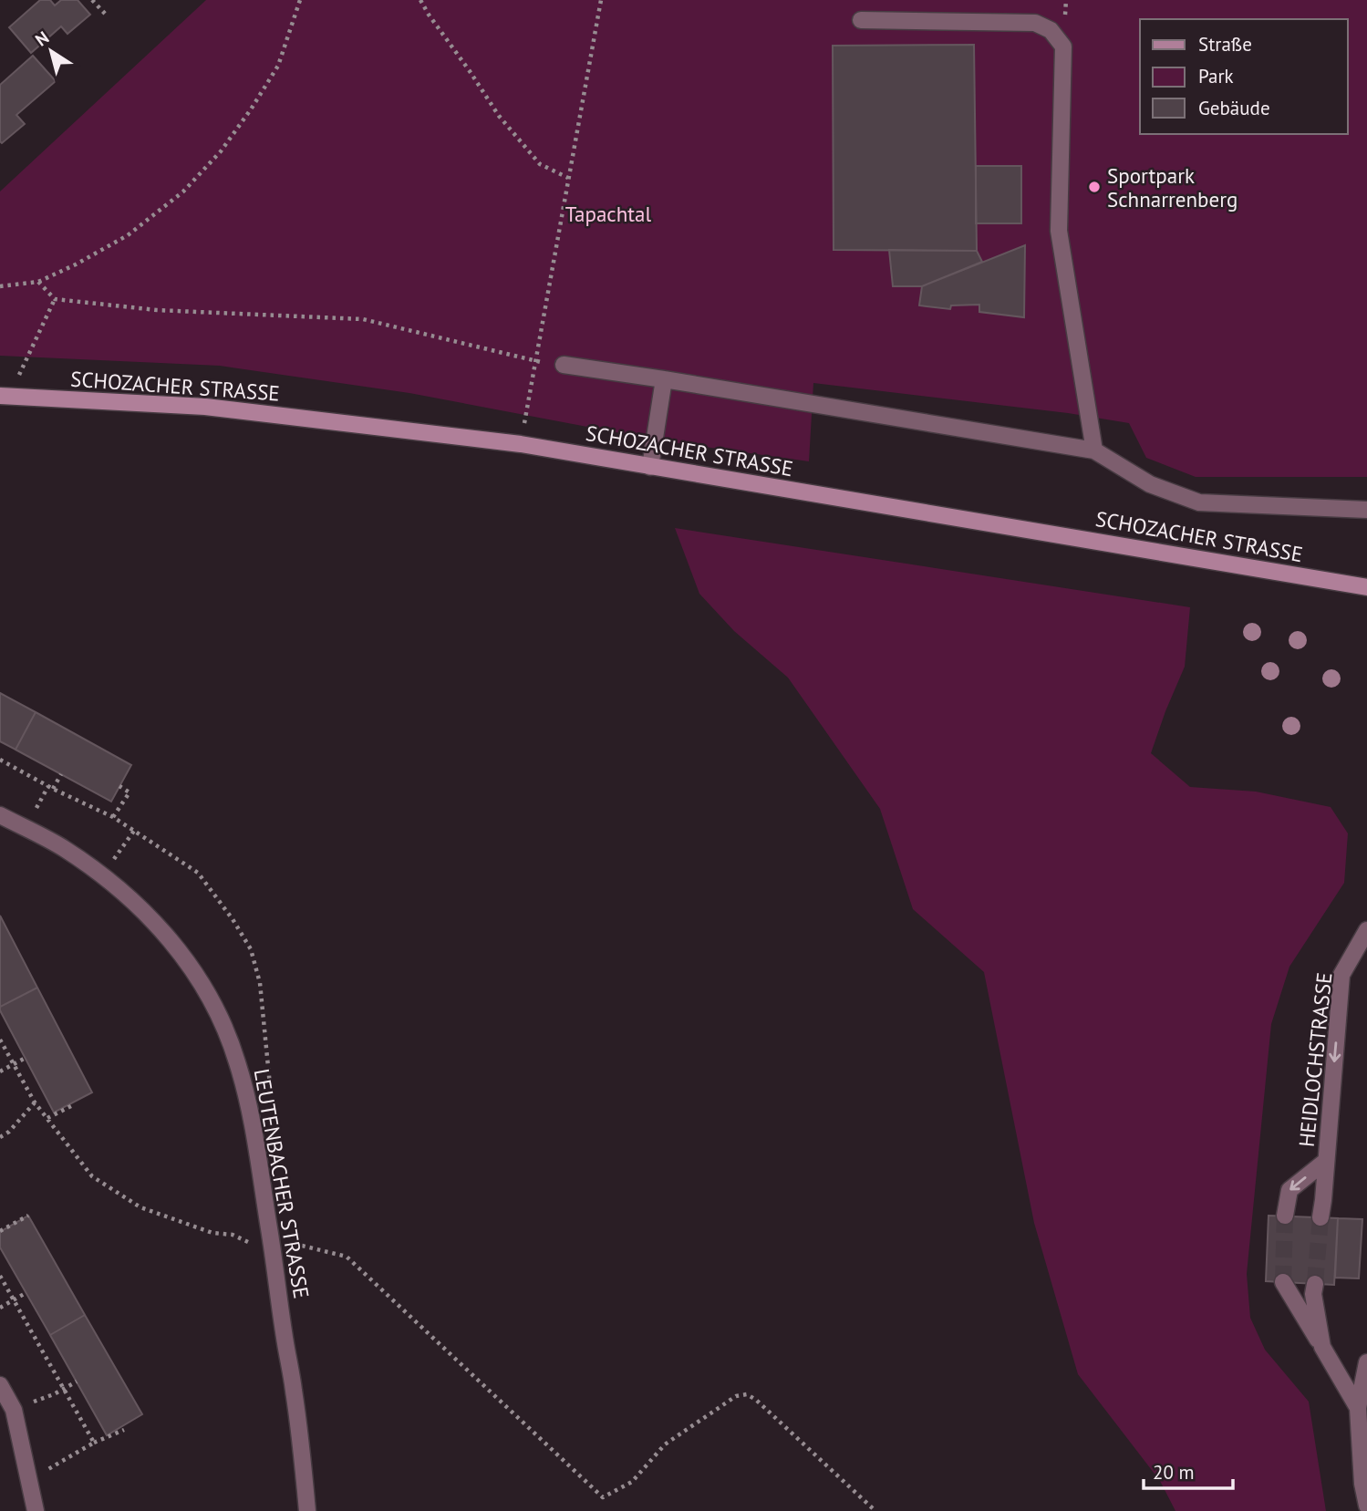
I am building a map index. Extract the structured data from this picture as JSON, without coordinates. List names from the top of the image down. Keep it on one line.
{"streets":{"main road":["SCHOZACHER STRASSE"],"street":["HEIDLOCHSTRASSE","LEUTENBACHER STRASSE"]},"one_way":["HEIDLOCHSTRASSE"],"parks":["Tapachtal"],"places":["Sportpark Schnarrenberg"],"legend":["Straße","Park","Gebäude"],"scale_bar":"20 m","north":"top left"}
